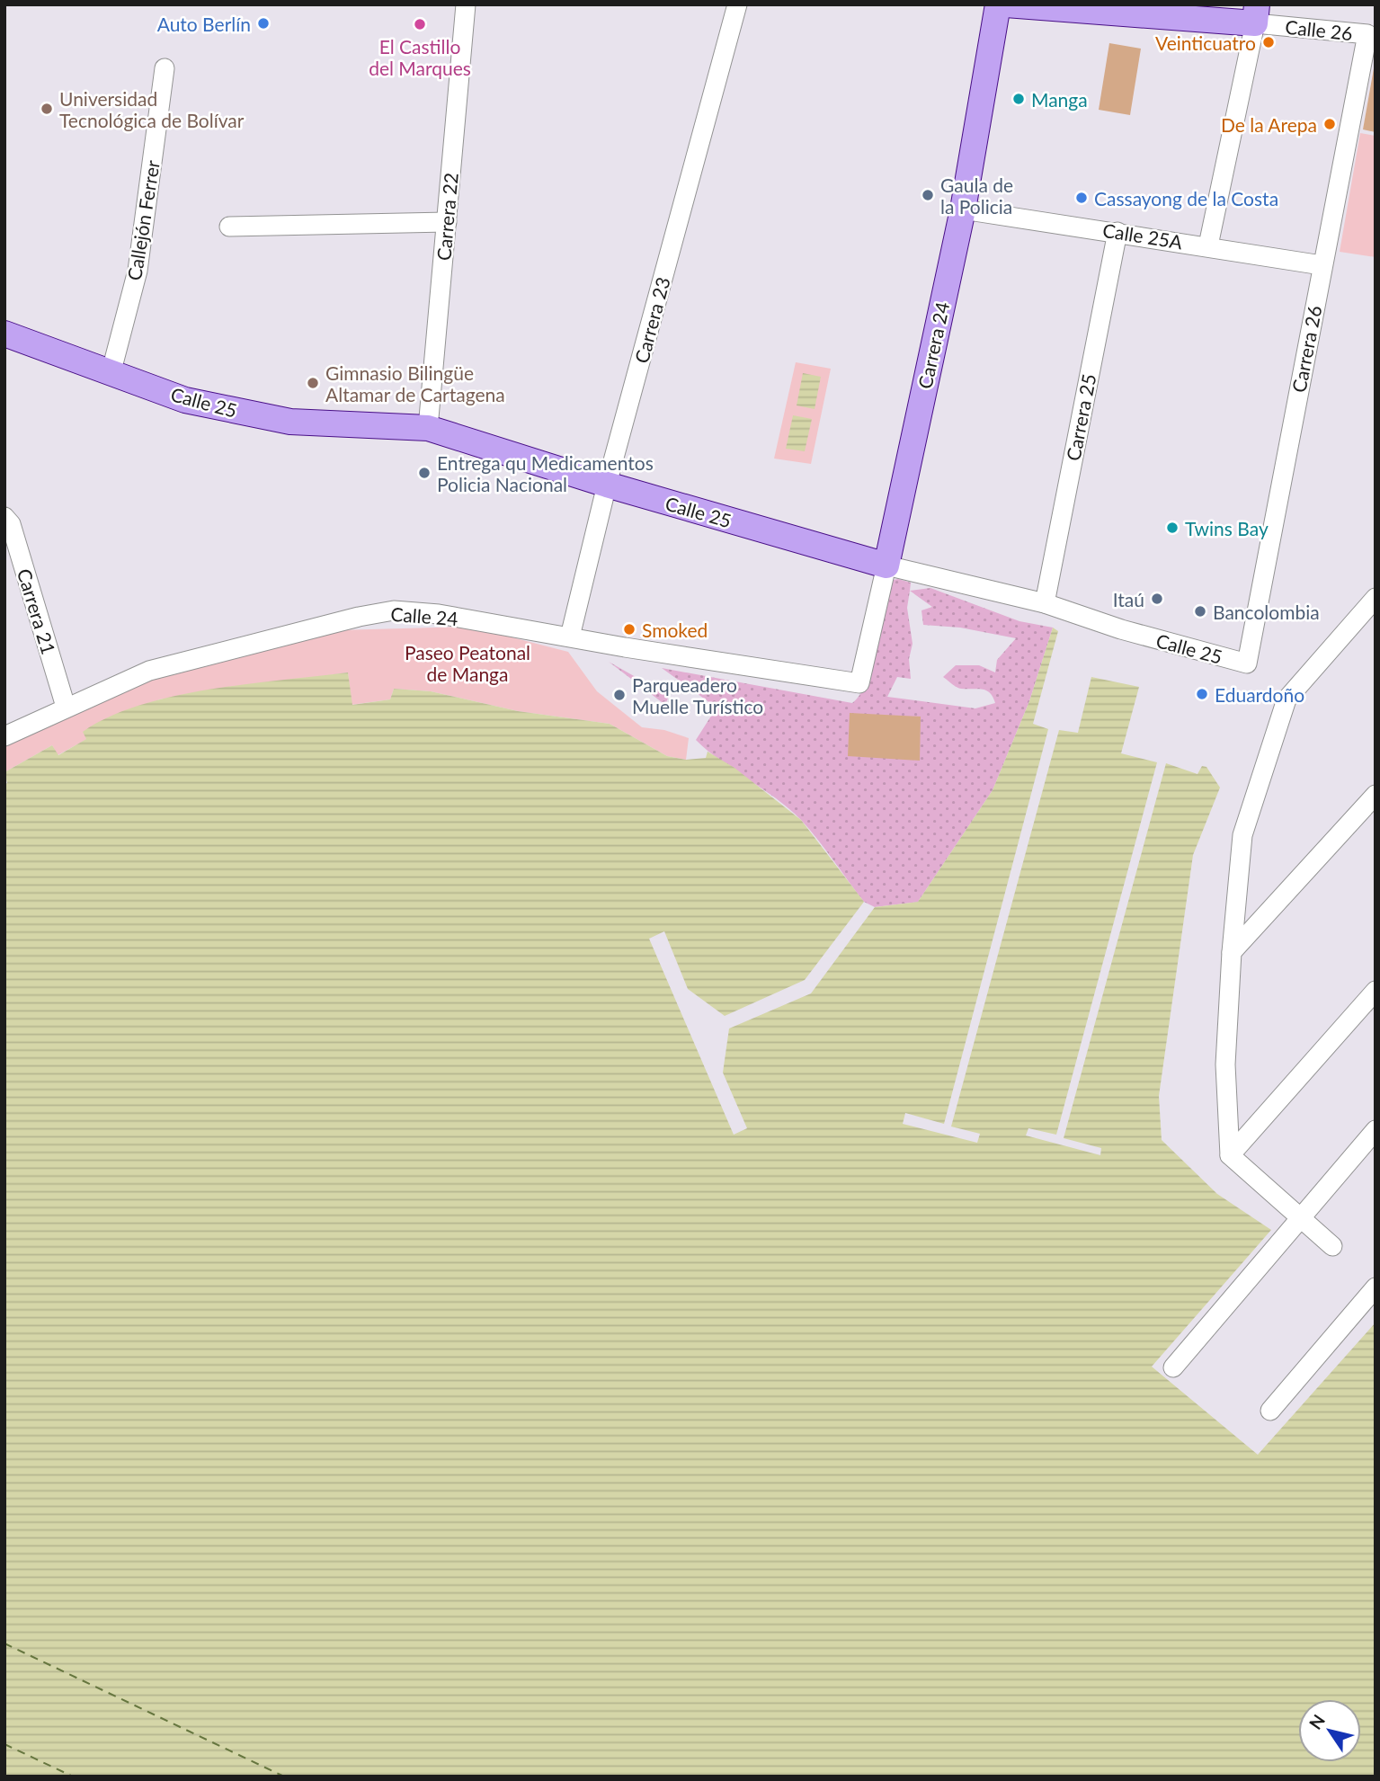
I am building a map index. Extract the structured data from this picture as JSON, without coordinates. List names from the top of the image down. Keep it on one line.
{"streets":{"main road":["Calle 26","Carrera 24","Calle 25"],"street":["Carrera 22","Callejón Ferrer","Calle 25A","Carrera 23","Carrera 26","Carrera 25","Carrera 21","Calle 24"]},"crossings":[["Calle 26","Carrera 26"],["Carrera 22","Calle 25"],["Callejón Ferrer","Calle 25"],["Calle 25A","Carrera 24"],["Calle 25A","Carrera 26"],["Calle 25A","Carrera 25"],["Carrera 23","Calle 25"],["Carrera 23","Calle 24"],["Carrera 24","Calle 25"],["Carrera 24","Calle 24"],["Carrera 26","Calle 25"],["Calle 25","Carrera 25"],["Carrera 21","Calle 24"]],"parks":["Paseo Peatonal de Manga"],"places":["Auto Berlín","El Castillo del Marques","Veinticuatro","Manga","Universidad Tecnológica de Bolívar","De la Arepa","Gaula de la Policia","Cassayong de la Costa","Gimnasio Bilingüe Altamar de Cartagena","Entrega qu Medicamentos Policia Nacional","Twins Bay","Itaú","Bancolombia","Smoked","Eduardoño","Parqueadero Muelle Turístico"],"north":"top left"}
